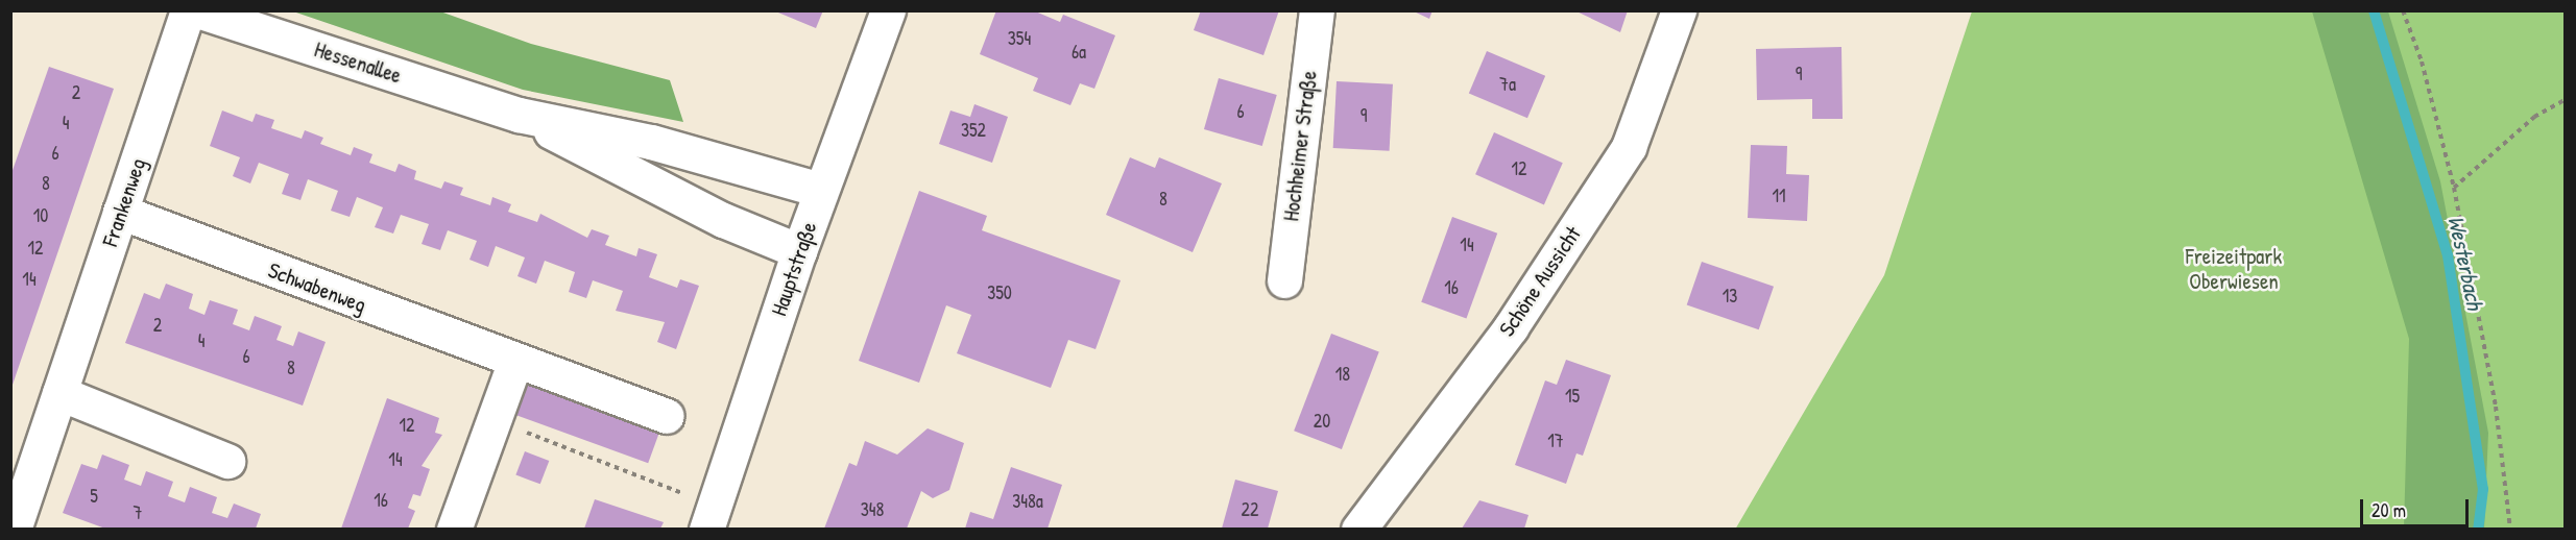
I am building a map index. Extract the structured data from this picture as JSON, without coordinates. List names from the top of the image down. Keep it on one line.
{"streets":{"street":["Hessenallee","Hochheimer Straße","Frankenweg","Hauptstraße","Schöne Aussicht","Schwabenweg"]},"crossings":[["Hessenallee","Hauptstraße"],["Frankenweg","Schwabenweg"]],"water":["Westerbach"],"parks":["Freizeitpark Oberwiesen"],"house_numbers":["354","6a","9","7a","2","6","9","4","352","6","12","8","11","8","10","14","12","14","16","350","13","2","4","6","8","18","15","20","12","17","14","5","16","348a","348","22","7"],"scale_bar":"20 m"}
